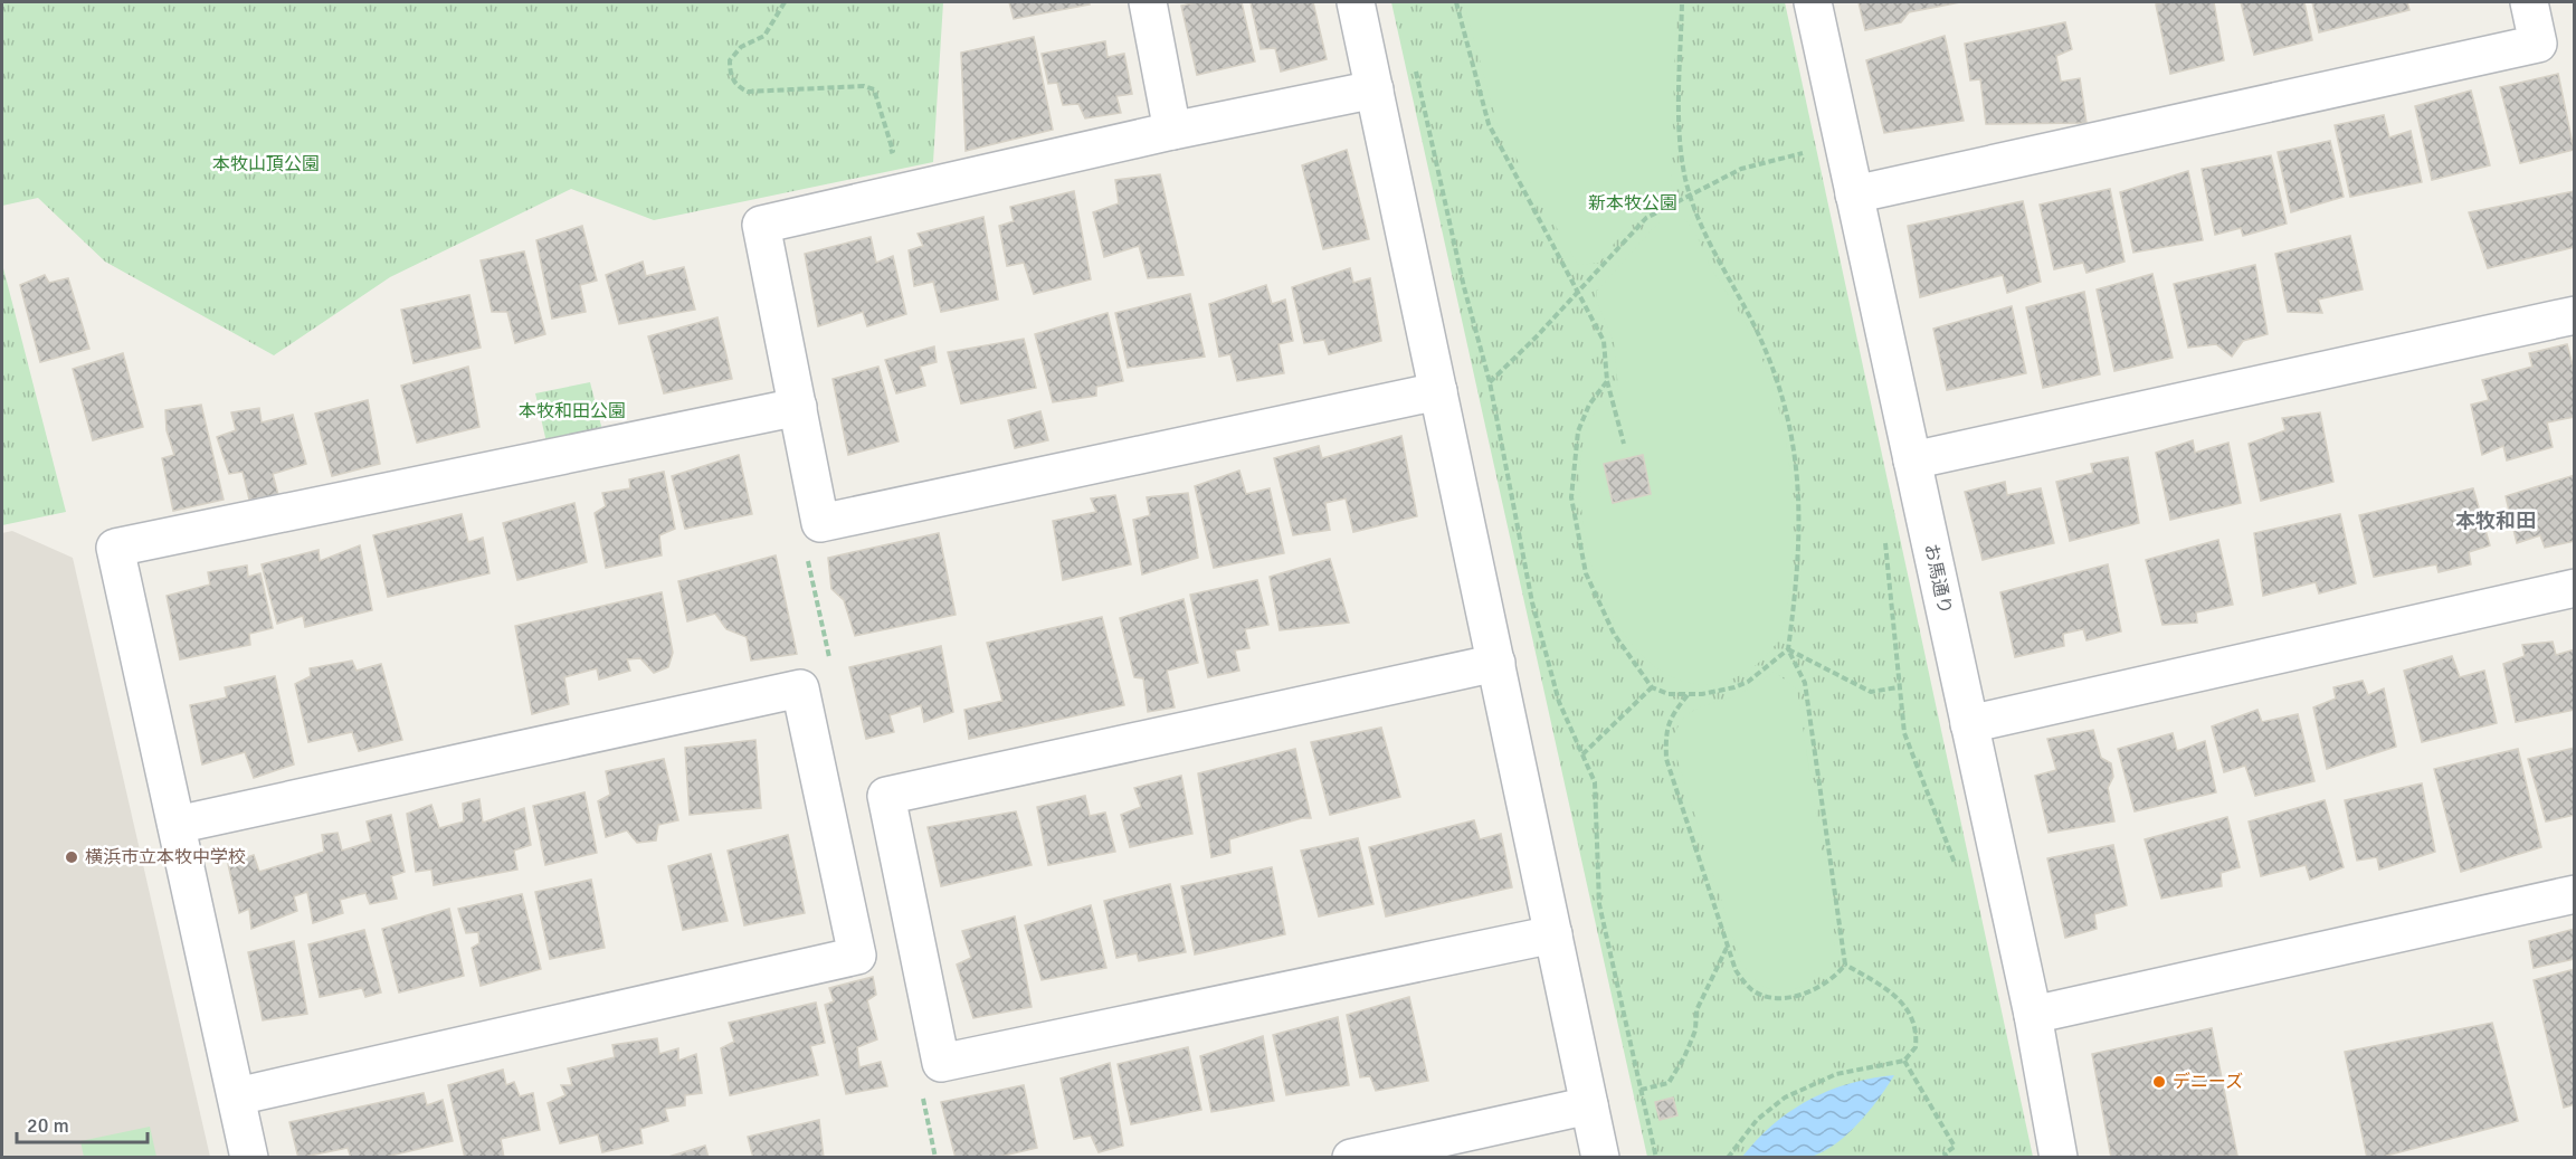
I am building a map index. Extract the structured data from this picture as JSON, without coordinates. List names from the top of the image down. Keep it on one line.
{"streets":{"street":["お馬通り"]},"districts":["本牧和田"],"parks":["本牧山頂公園","新本牧公園","本牧和田公園"],"places":["横浜市立本牧中学校","デニーズ"],"scale_bar":"20 m"}
